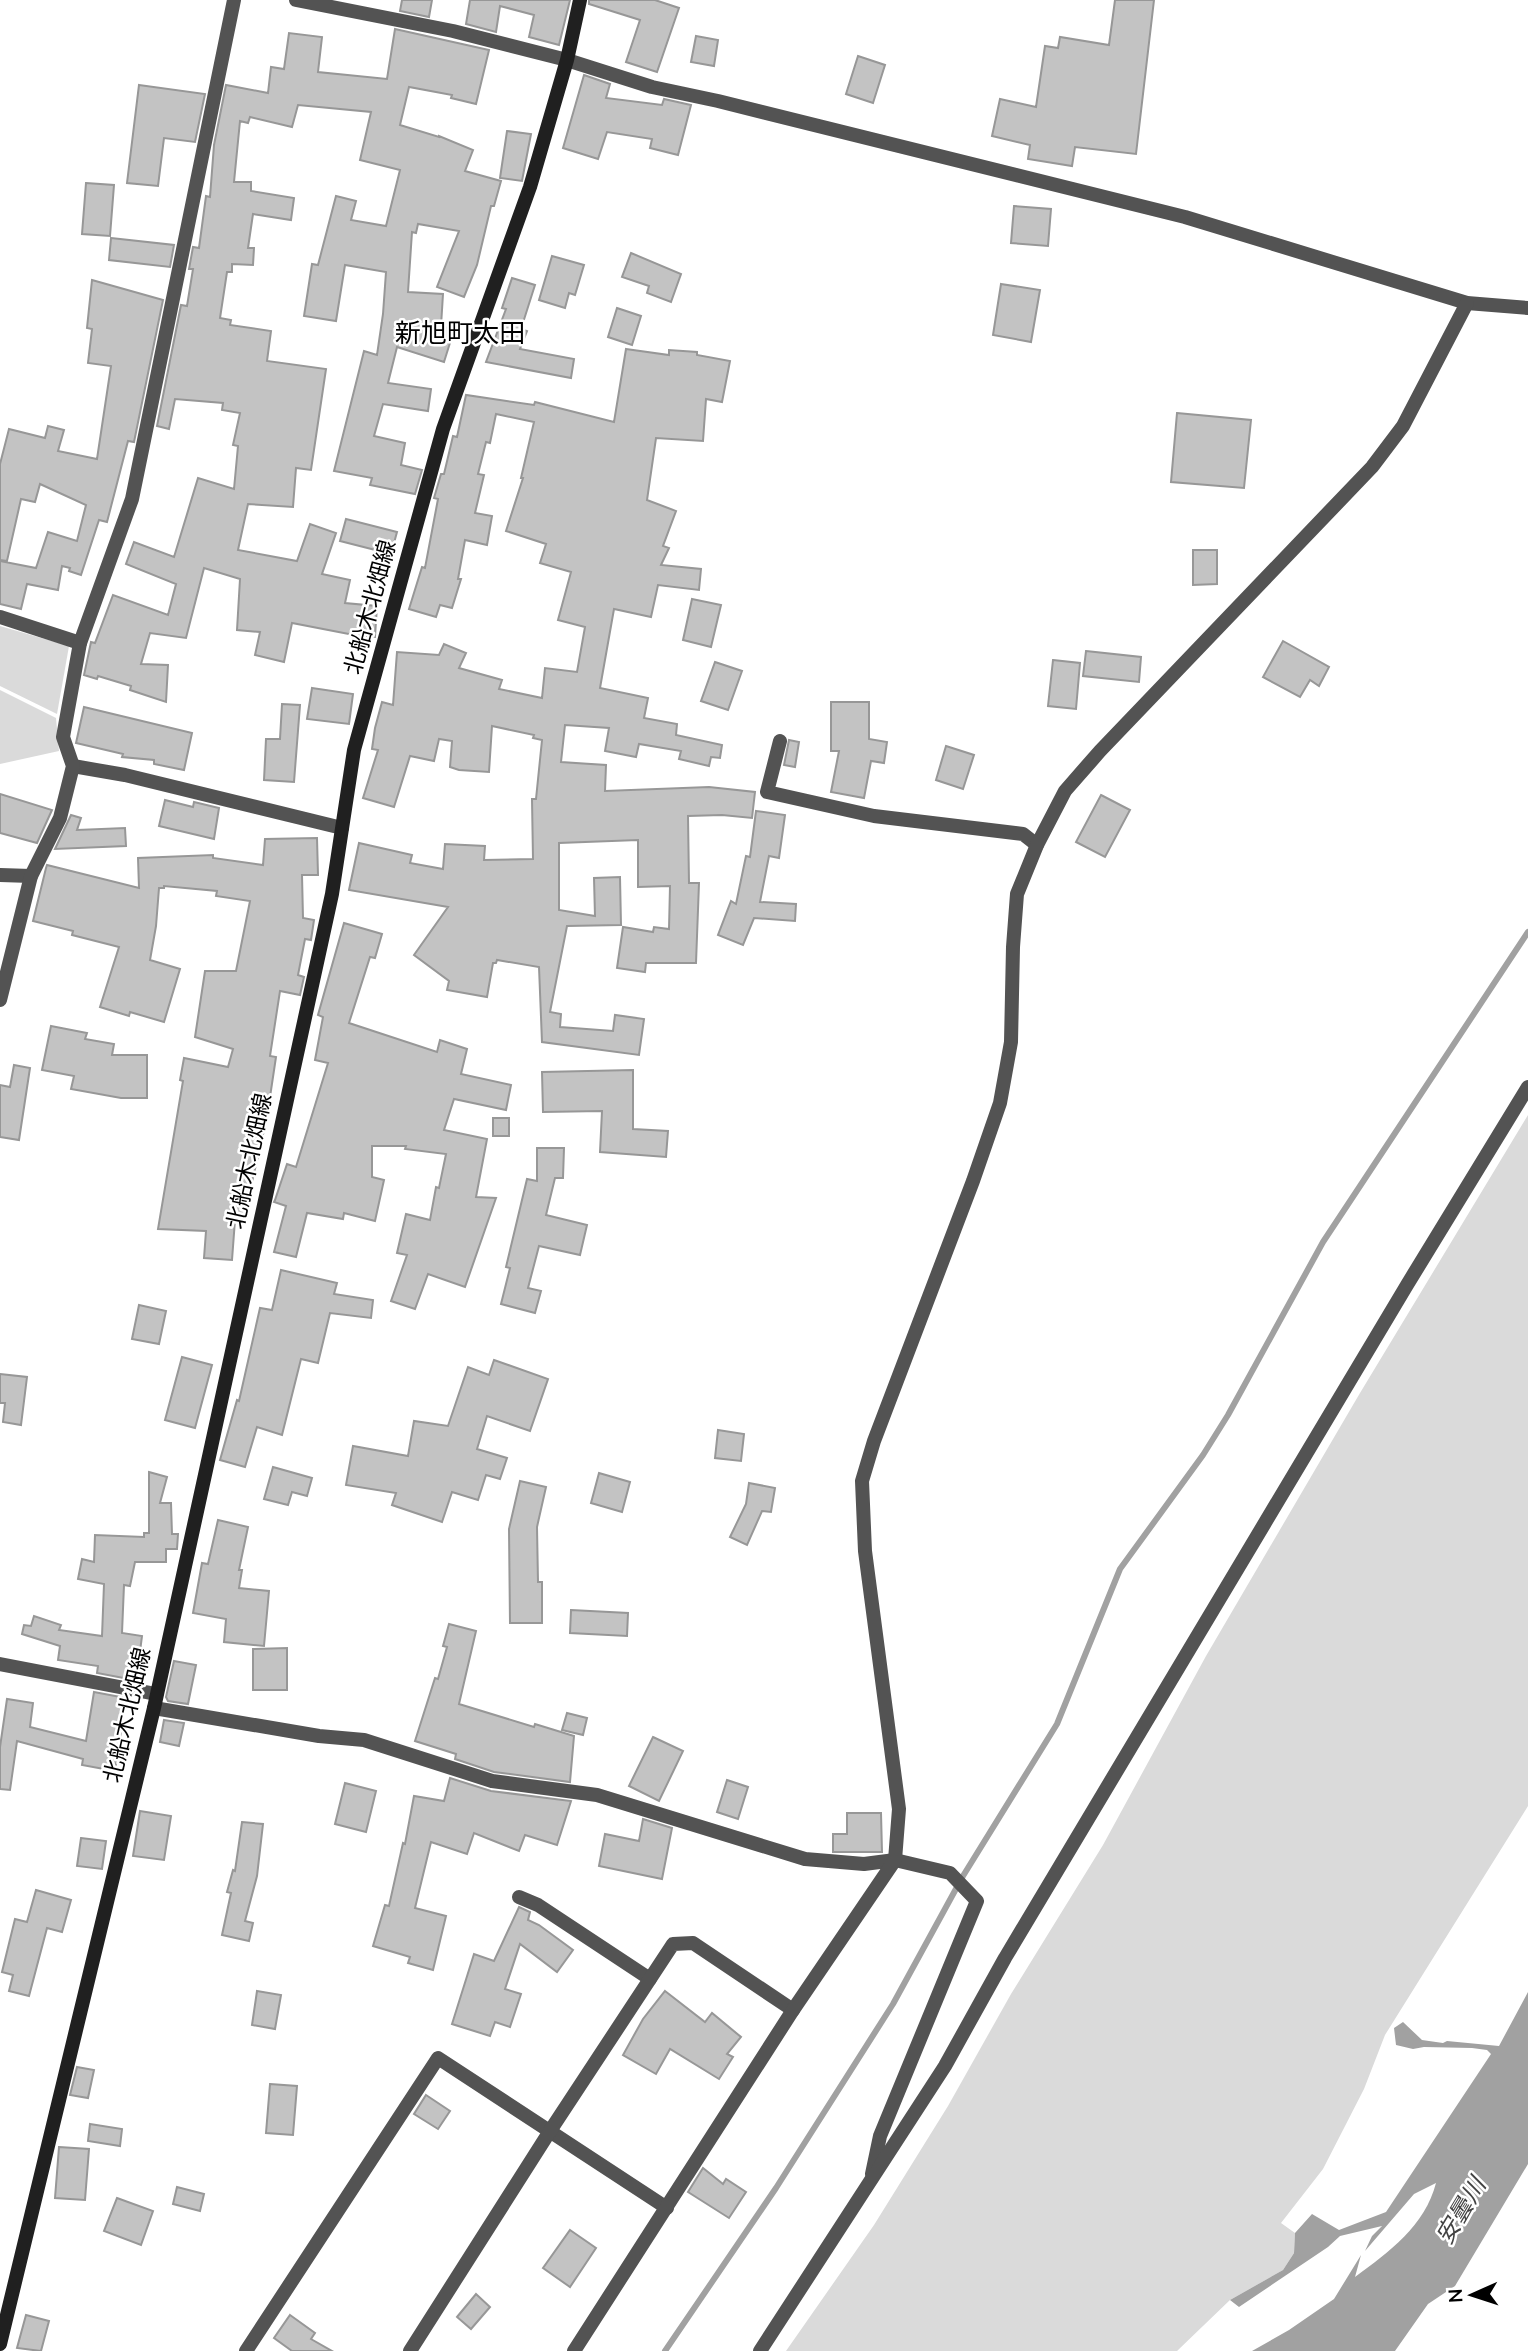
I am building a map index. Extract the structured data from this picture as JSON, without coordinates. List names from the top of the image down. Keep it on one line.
{"streets":{"main road":["北船木北畑線"]},"districts":["新旭町太田"],"water":["安曇川"],"north":"left"}
